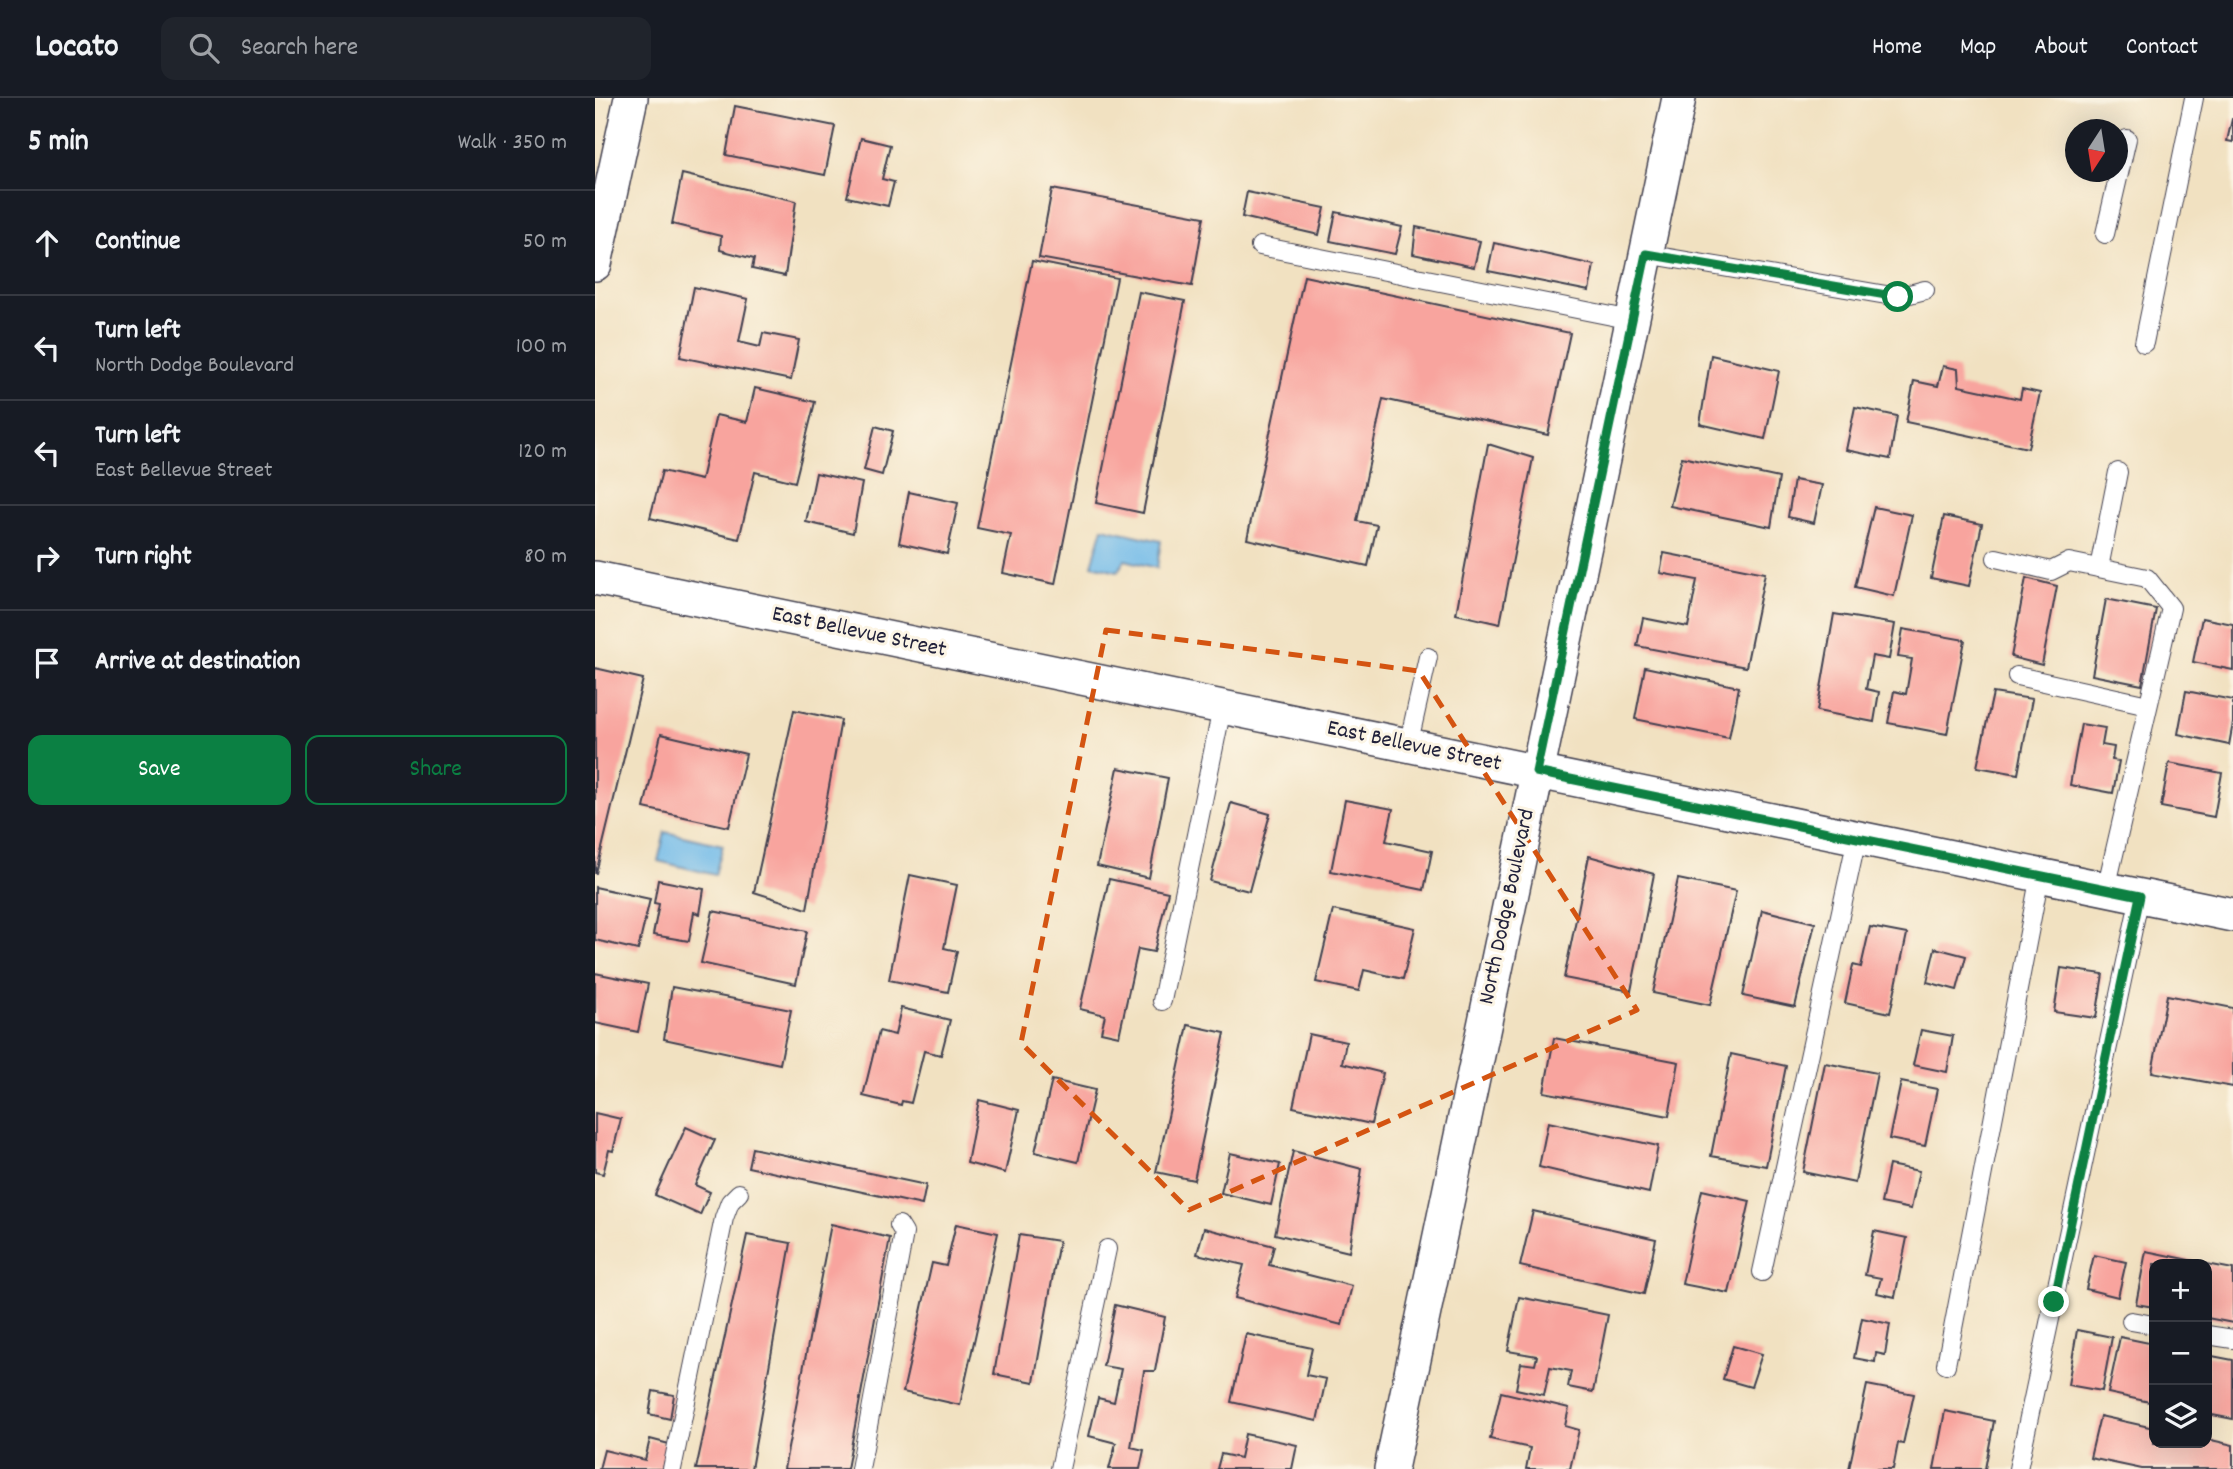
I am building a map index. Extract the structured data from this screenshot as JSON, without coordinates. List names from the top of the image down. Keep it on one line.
{"streets":{"street":["East Bellevue Street","North Dodge Boulevard"]},"crossings":[["East Bellevue Street","North Dodge Boulevard"]],"north":"bottom","page":{"header":"Locato","search":"Search here","nav":["Home","Map","About","Contact"],"heading":["5 min","Walk · 350 m"],"list":[["Continue","50 m"],["Turn left","North Dodge Boulevard","100 m"],["Turn left","East Bellevue Street","120 m"],["Turn right","80 m"],"Arrive at destination"],"buttons":["Save","Share"],"map_buttons":["+","−"]}}
